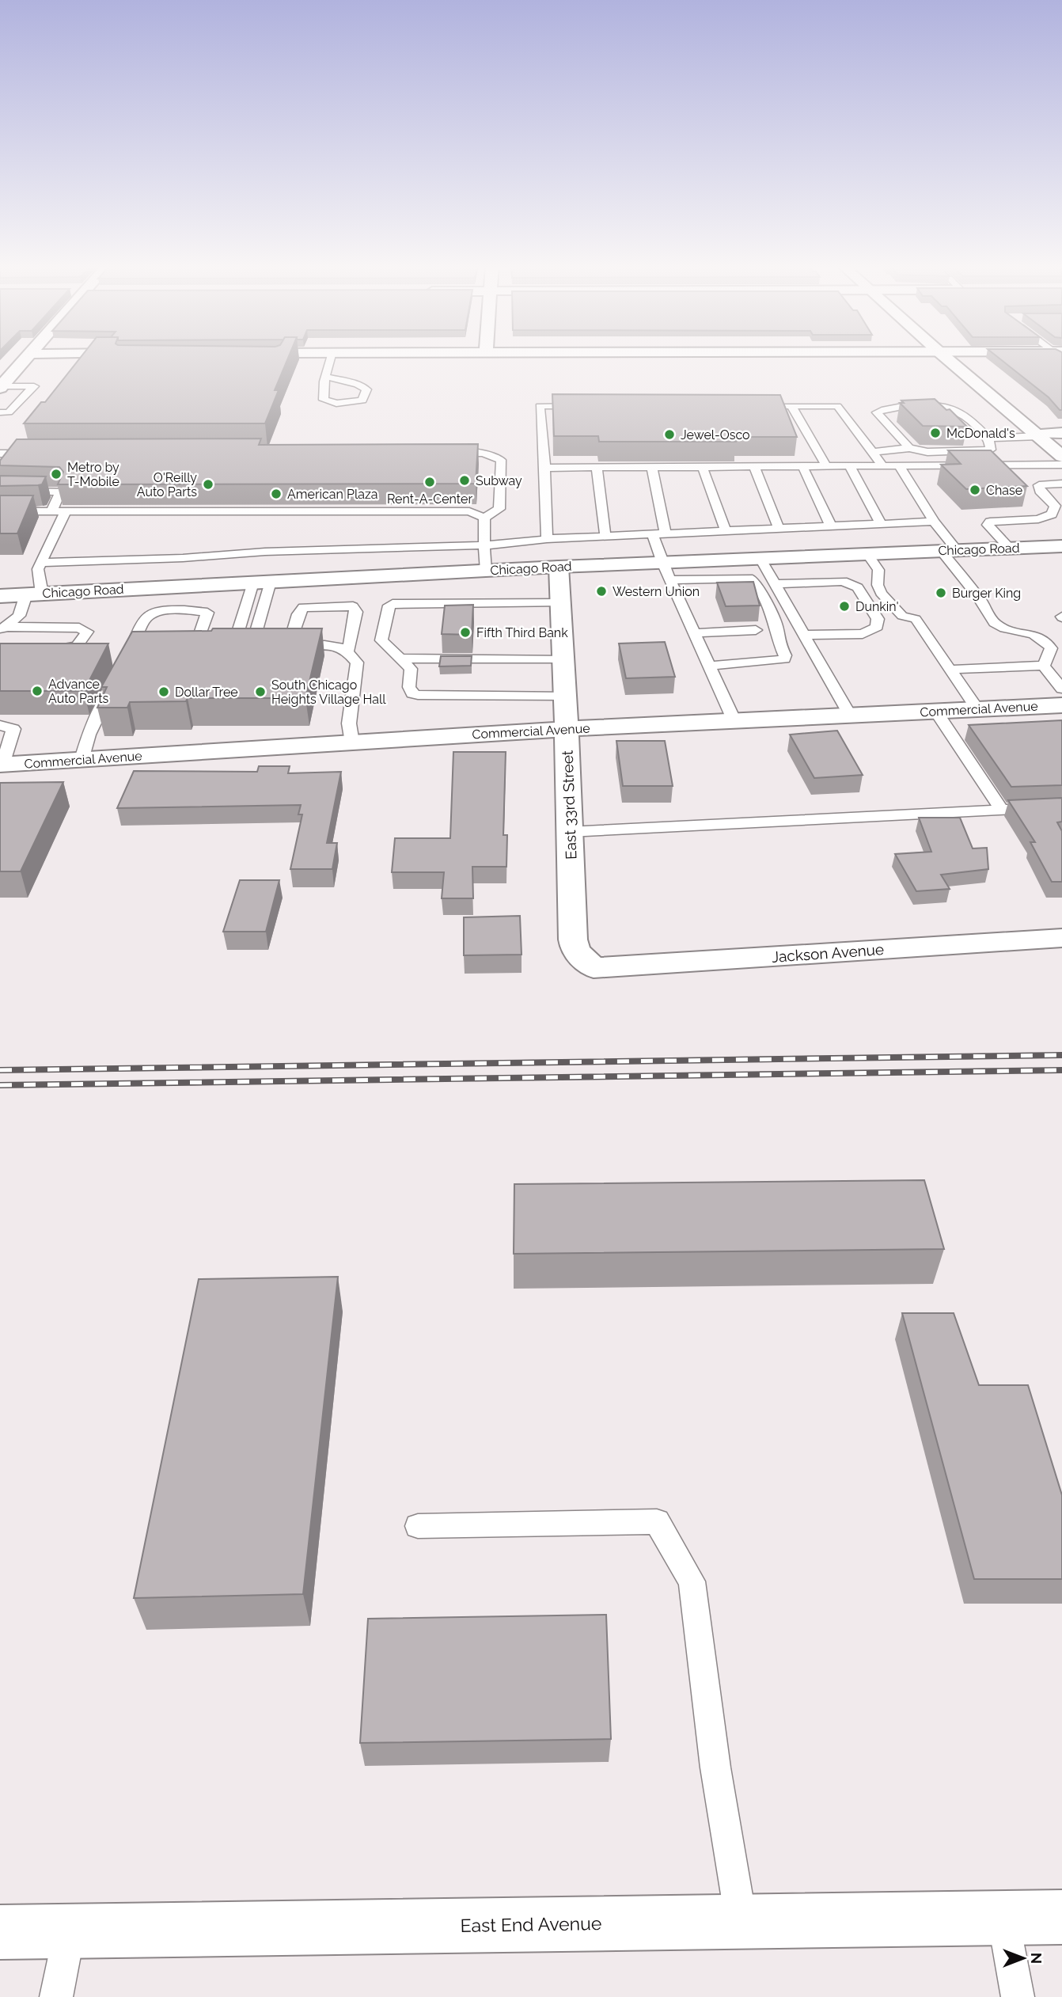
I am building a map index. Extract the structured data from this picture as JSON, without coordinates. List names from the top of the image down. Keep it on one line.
{"streets":{"street":["Chicago Road","Commercial Avenue","East 33rd Street","Jackson Avenue","East End Avenue"]},"crossings":[["Chicago Road","East 33rd Street"],["Commercial Avenue","East 33rd Street"],["East 33rd Street","Jackson Avenue"]],"places":["McDonald's","Jewel-Osco","Metro by T-Mobile","Subway","Rent-A-Center","O'Reilly Auto Parts","Chase","American Plaza","Western Union","Burger King","Dunkin'","Fifth Third Bank","Advance Auto Parts","Dollar Tree","South Chicago Heights Village Hall"],"north":"right"}
